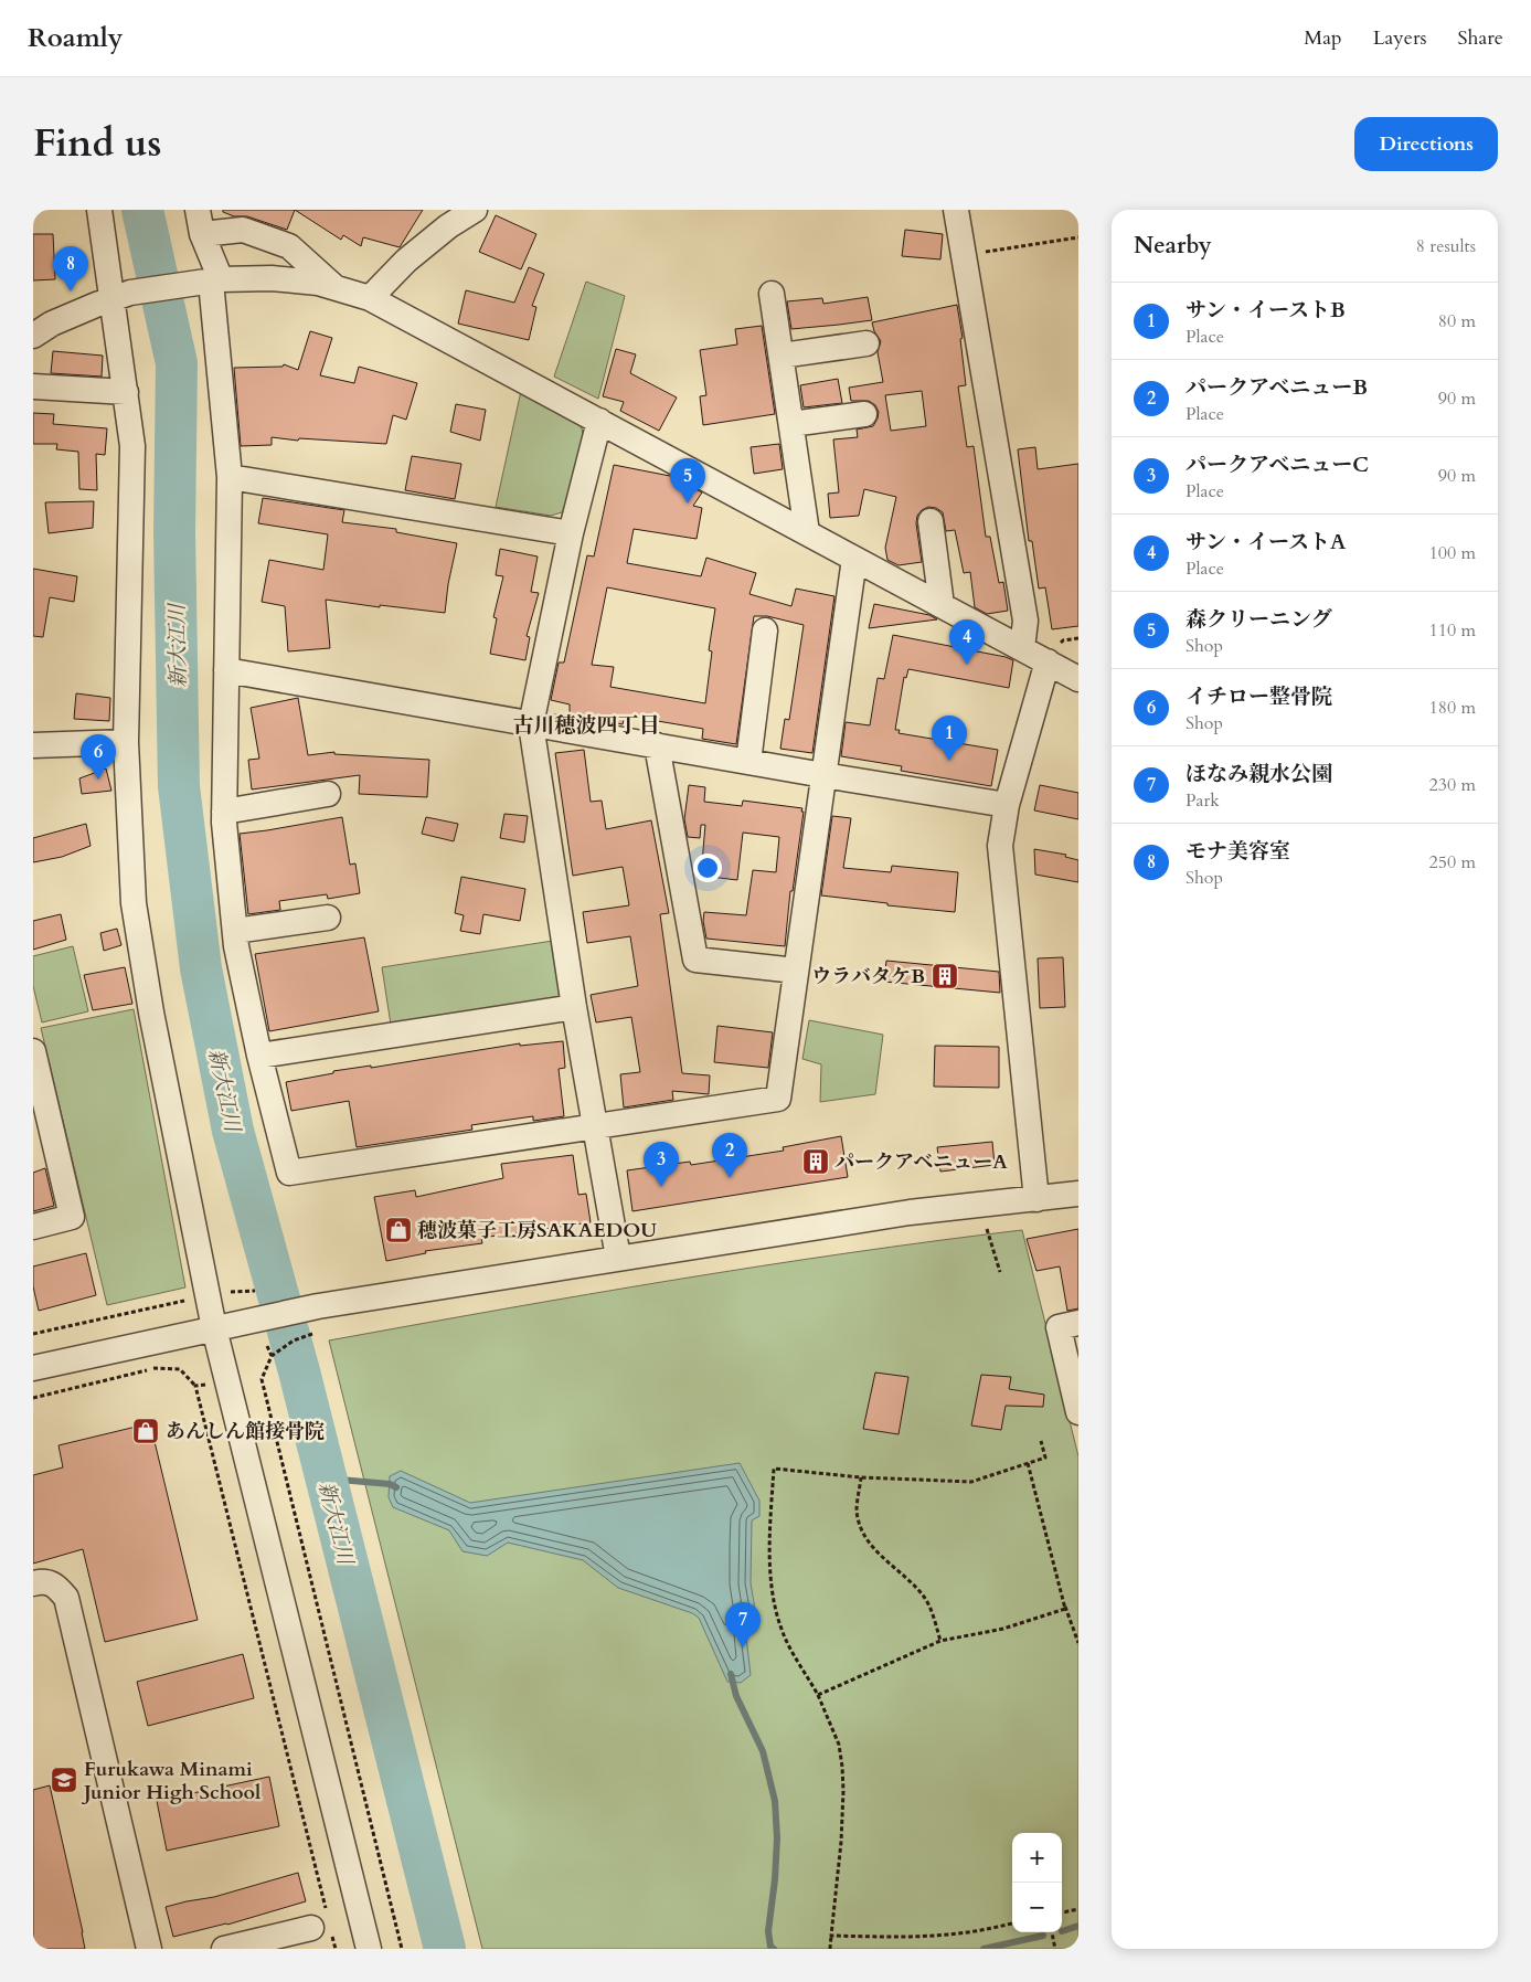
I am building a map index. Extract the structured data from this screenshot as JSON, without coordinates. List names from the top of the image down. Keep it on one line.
{"districts":["古川穂波四丁目"],"water":["新大江川"],"places":{"building":["ウラバタケB","パークアベニューA"],"shop":["穂波菓子工房SAKAEDOU","あんしん館接骨院"],"school or university":["Furukawa Minami Junior High School"]},"page":{"header":"Roamly","nav":["Map","Layers","Share"],"title":"Find us","buttons":"Directions","heading":["Nearby","8 results"],"pins":["8","5","4","1","6","2","3","7"],"list":[{"mark":"1","name":"サン・イーストB","note":"Place","value":"80 m"},{"mark":"2","name":"パークアベニューB","note":"Place","value":"90 m"},{"mark":"3","name":"パークアベニューC","note":"Place","value":"90 m"},{"mark":"4","name":"サン・イーストA","note":"Place","value":"100 m"},{"mark":"5","name":"森クリーニング","note":"Shop","value":"110 m"},{"mark":"6","name":"イチロー整骨院","note":"Shop","value":"180 m"},{"mark":"7","name":"ほなみ親水公園","note":"Park","value":"230 m"},{"mark":"8","name":"モナ美容室","note":"Shop","value":"250 m"}],"map_buttons":["+","−"]}}
